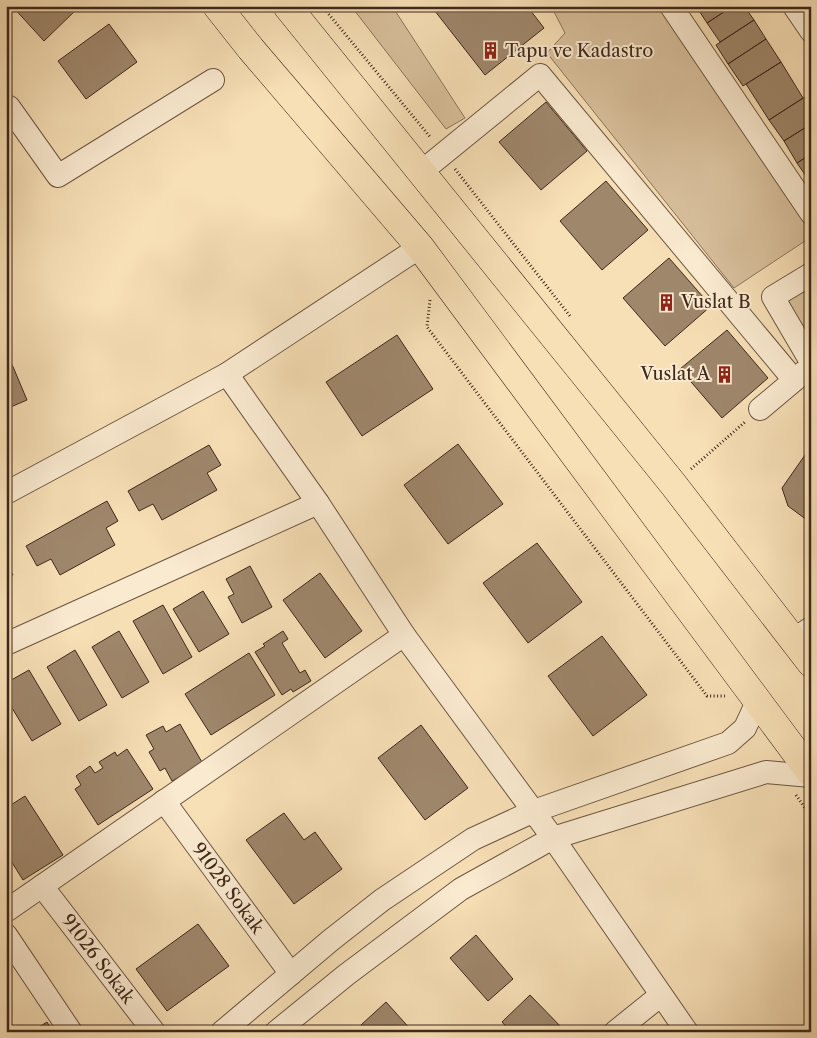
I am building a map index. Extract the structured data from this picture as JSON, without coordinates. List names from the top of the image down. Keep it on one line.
{"streets":{"street":["91028 Sokak","91026 Sokak"]},"places":{"building":["Tapu ve Kadastro","Vuslat B","Vuslat A"]}}
